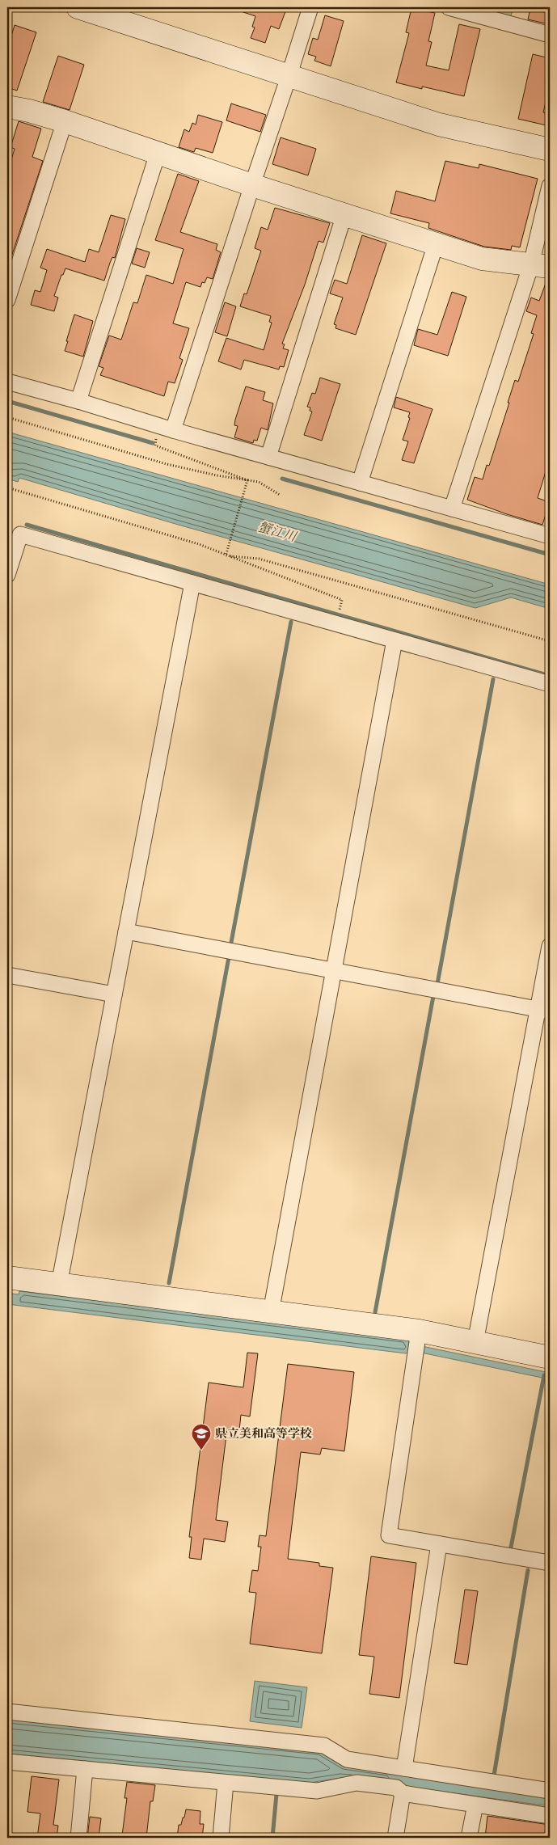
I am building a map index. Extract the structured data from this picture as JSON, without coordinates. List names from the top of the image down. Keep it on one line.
{"water":["蟹江川"],"places":{"school or university":["県立美和高等学校"]}}
